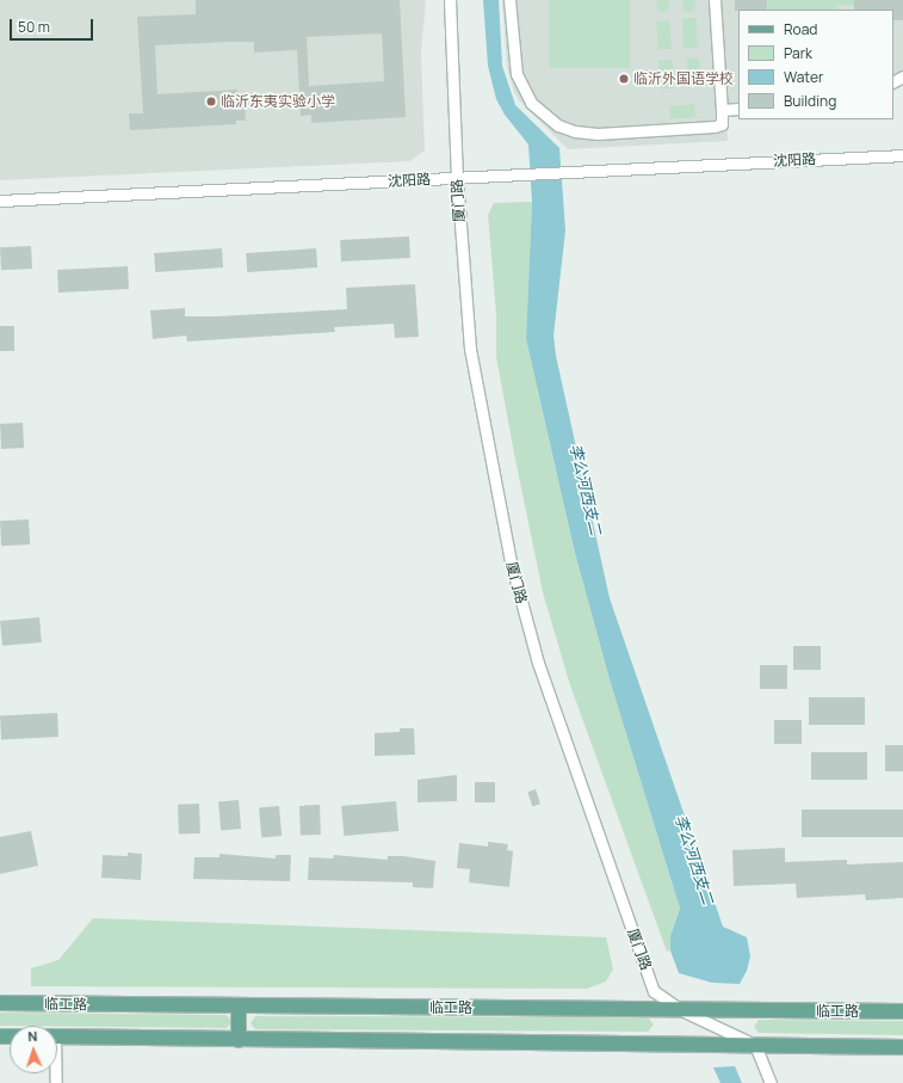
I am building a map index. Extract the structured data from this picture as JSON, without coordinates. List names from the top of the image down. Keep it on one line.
{"streets":{"main road":["临工路"],"street":["沈阳路","厦门路"]},"crossings":[["沈阳路","厦门路"],["厦门路","临工路"]],"water":["李公河西支二"],"places":["临沂外国语学校","临沂东夷实验小学"],"legend":["Road","Park","Water","Building"],"scale_bar":"50 m","north":"top"}
